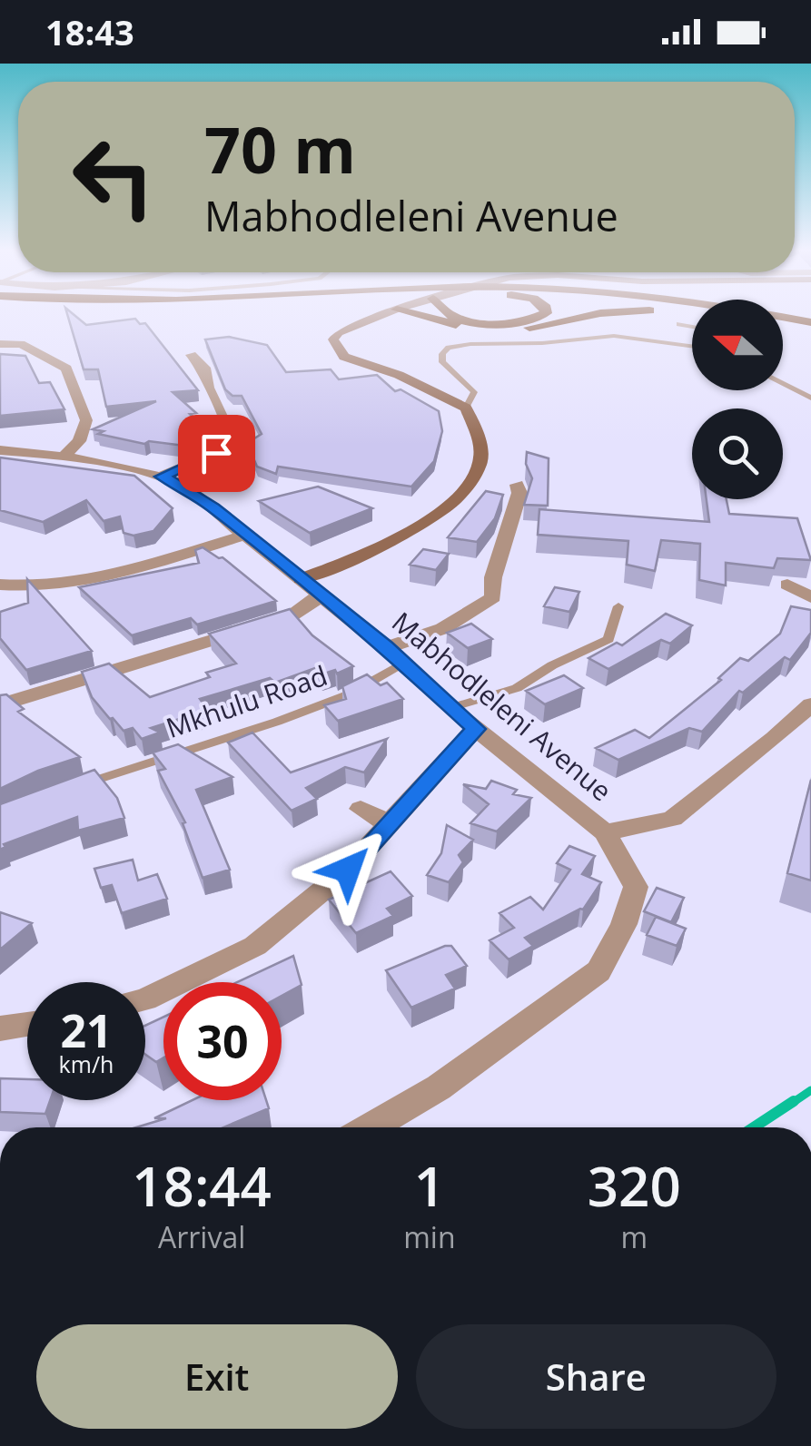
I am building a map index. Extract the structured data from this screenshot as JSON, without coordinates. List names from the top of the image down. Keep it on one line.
{"streets":{"street":["Mabhodleleni Avenue"],"lane":["Mkhulu Road"]},"crossings":[["Mkhulu Road","Mabhodleleni Avenue"]],"north":"left","page":{"status":"18:43","turn":["70 m","Mabhodleleni Avenue"],"speed":"21 km/h","limit":"30","eta":["18:44","Arrival","1","min","320","m"],"buttons":["Exit","Share"]}}
